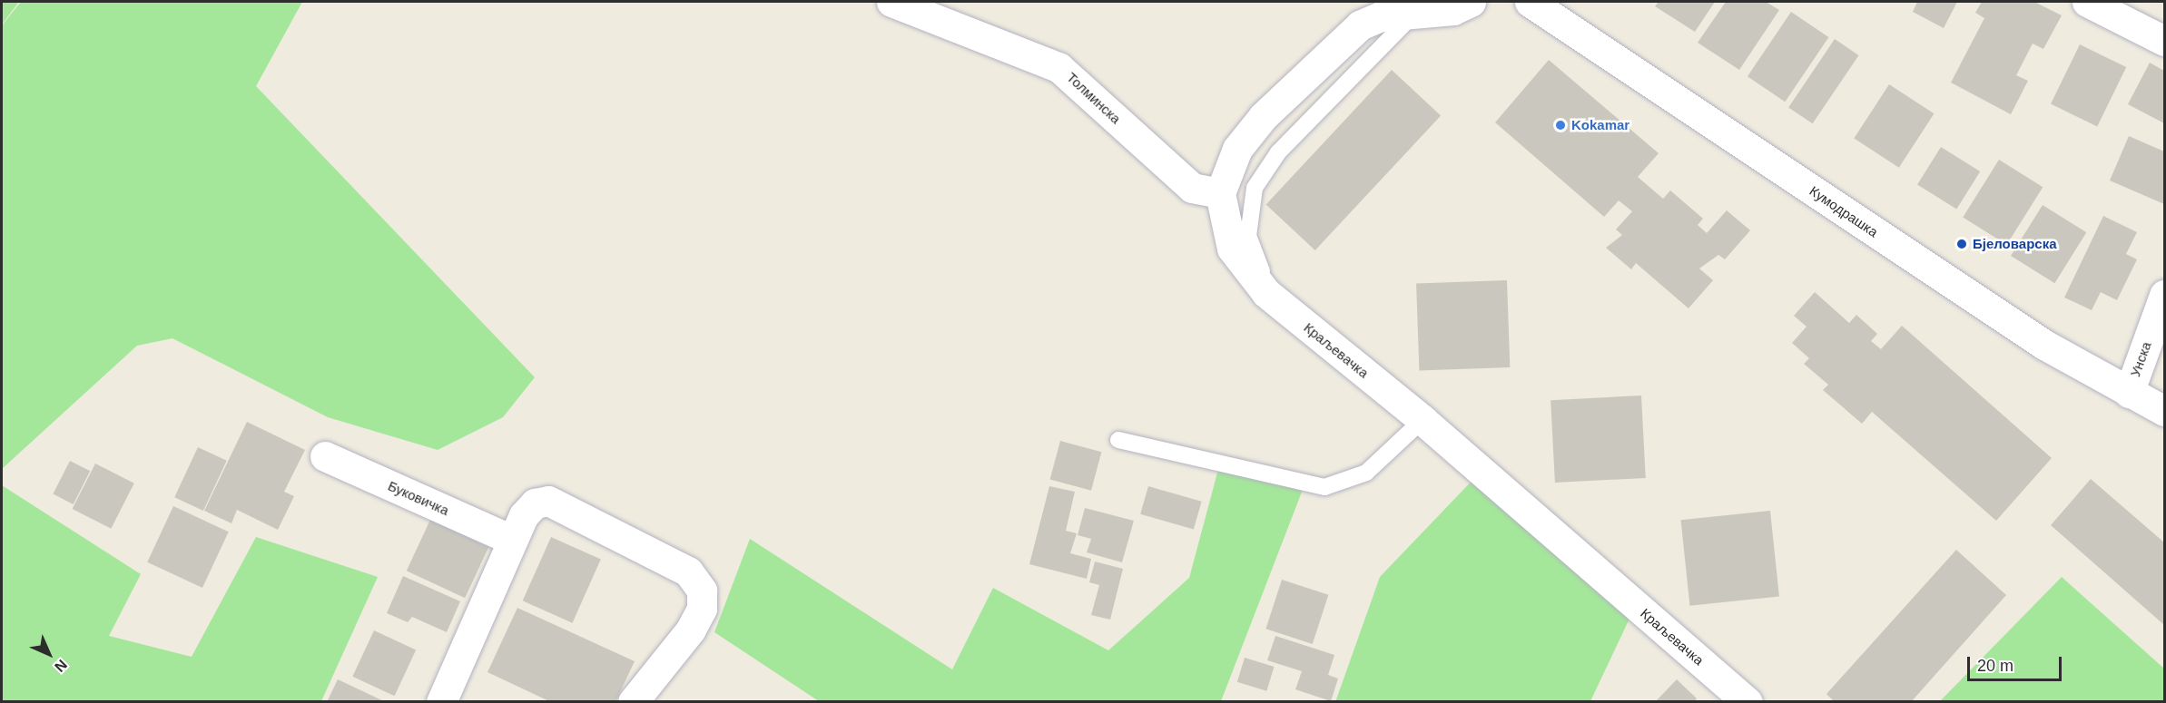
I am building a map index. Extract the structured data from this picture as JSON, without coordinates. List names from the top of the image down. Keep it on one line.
{"streets":{"street":["Толминска","Кумодрашка","Краљевачка","Унска","Буковичка"]},"crossings":[["Толминска","Краљевачка"],["Кумодрашка","Унска"]],"places":["Kokamar","Бјеловарска"],"scale_bar":"20 m","north":"bottom right"}
